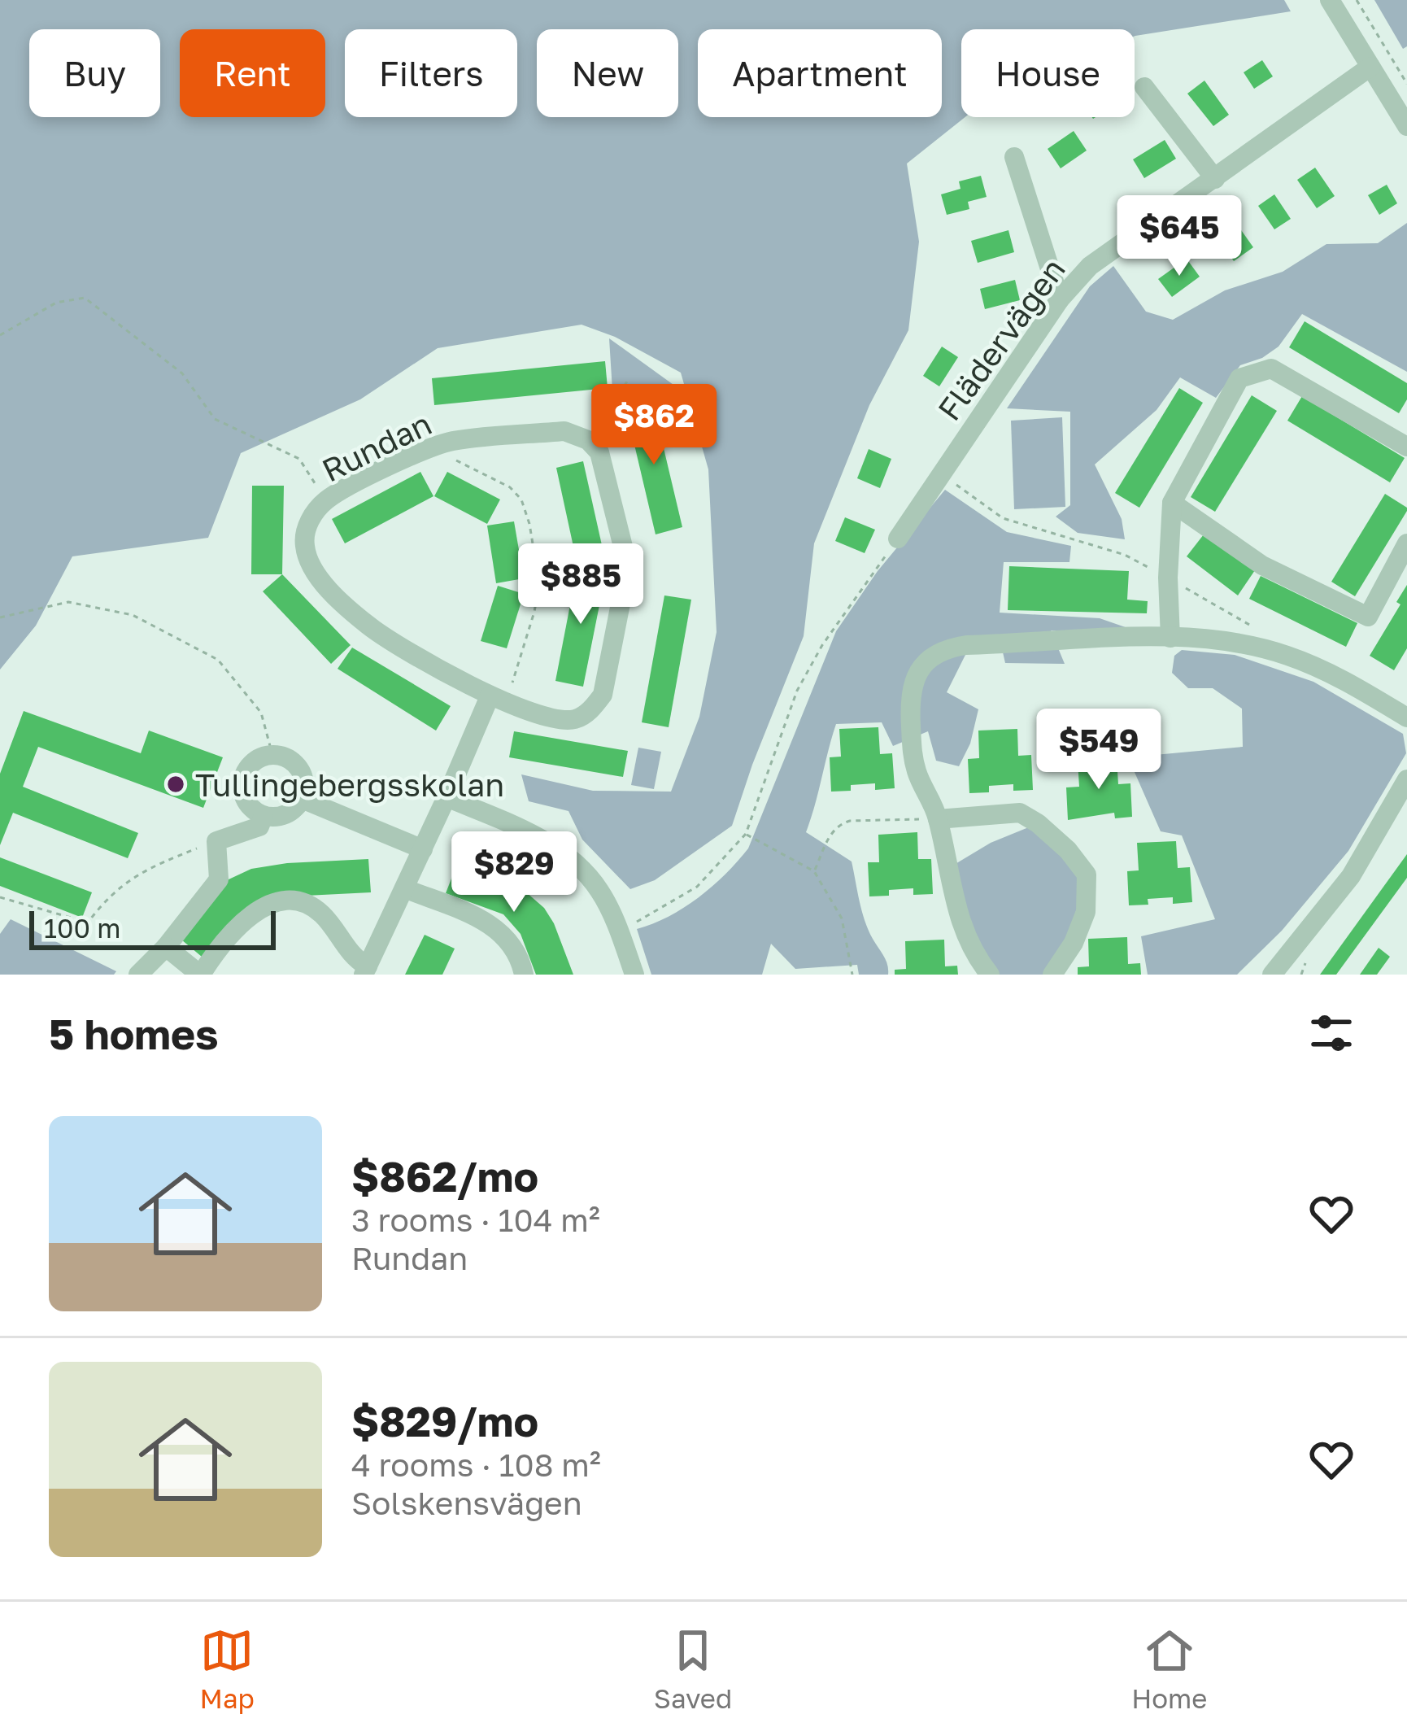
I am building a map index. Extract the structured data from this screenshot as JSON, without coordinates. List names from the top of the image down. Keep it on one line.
{"streets":{"street":["Flädervägen","Rundan"]},"places":["Tullingebergsskolan"],"scale_bar":"100 m","page":{"chip":["Buy","Rent","Filters","New","Apartment","House"],"price":["$645","$862","$885","$549","$829"],"scale":"100 m","heading":"5 homes","list":[{"name":"$862/mo","note":"3 rooms · 104 m² · Rundan"},{"name":"$829/mo","note":"4 rooms · 108 m² · Solskensvägen"}],"tabs":["Map","Saved","Home"]}}
